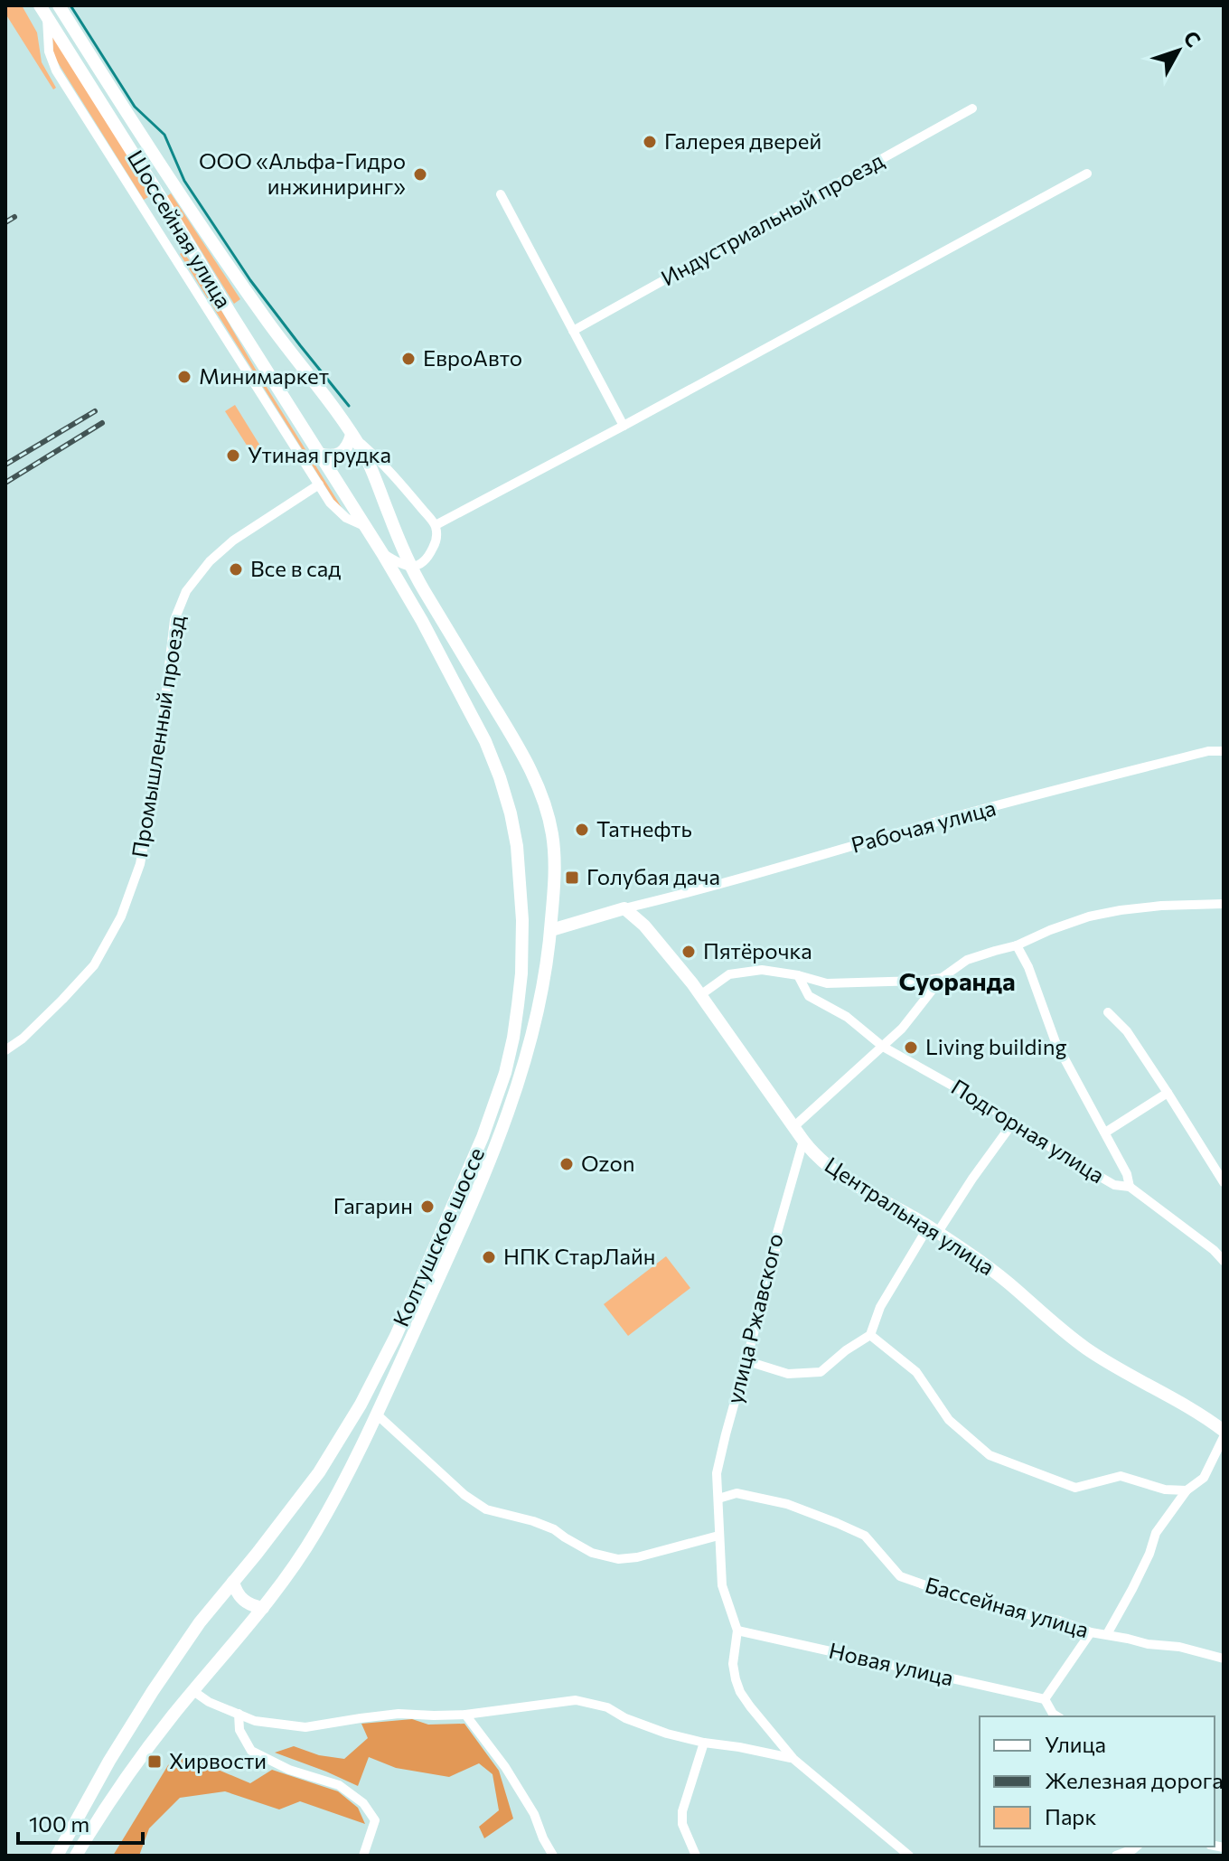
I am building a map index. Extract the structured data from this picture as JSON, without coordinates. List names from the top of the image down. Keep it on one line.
{"streets":{"main road":["Шоссейная улица","Центральная улица","Колтушское шоссе"],"street":["Индустриальный проезд","Промышленный проезд","Рабочая улица","Подгорная улица","улица Ржавского","Бассейная улица","Новая улица"]},"crossings":[["Шоссейная улица","Колтушское шоссе"],["Рабочая улица","Центральная улица"],["Центральная улица","улица Ржавского"],["улица Ржавского","Бассейная улица"],["улица Ржавского","Новая улица"]],"districts":["Суоранда"],"places":{"other":["Галерея дверей","ООО «Альфа-Гидро инжиниринг»","ЕвроАвто","Минимаркет","Утиная грудка","Все в сад","Татнефть","Пятёрочка","Living building","Ozon","Гагарин","НПК СтарЛайн"],"transit":["Голубая дача","Хирвости"]},"legend":["Улица","Железная дорога","Парк"],"scale_bar":"100 m","north":"top right"}
